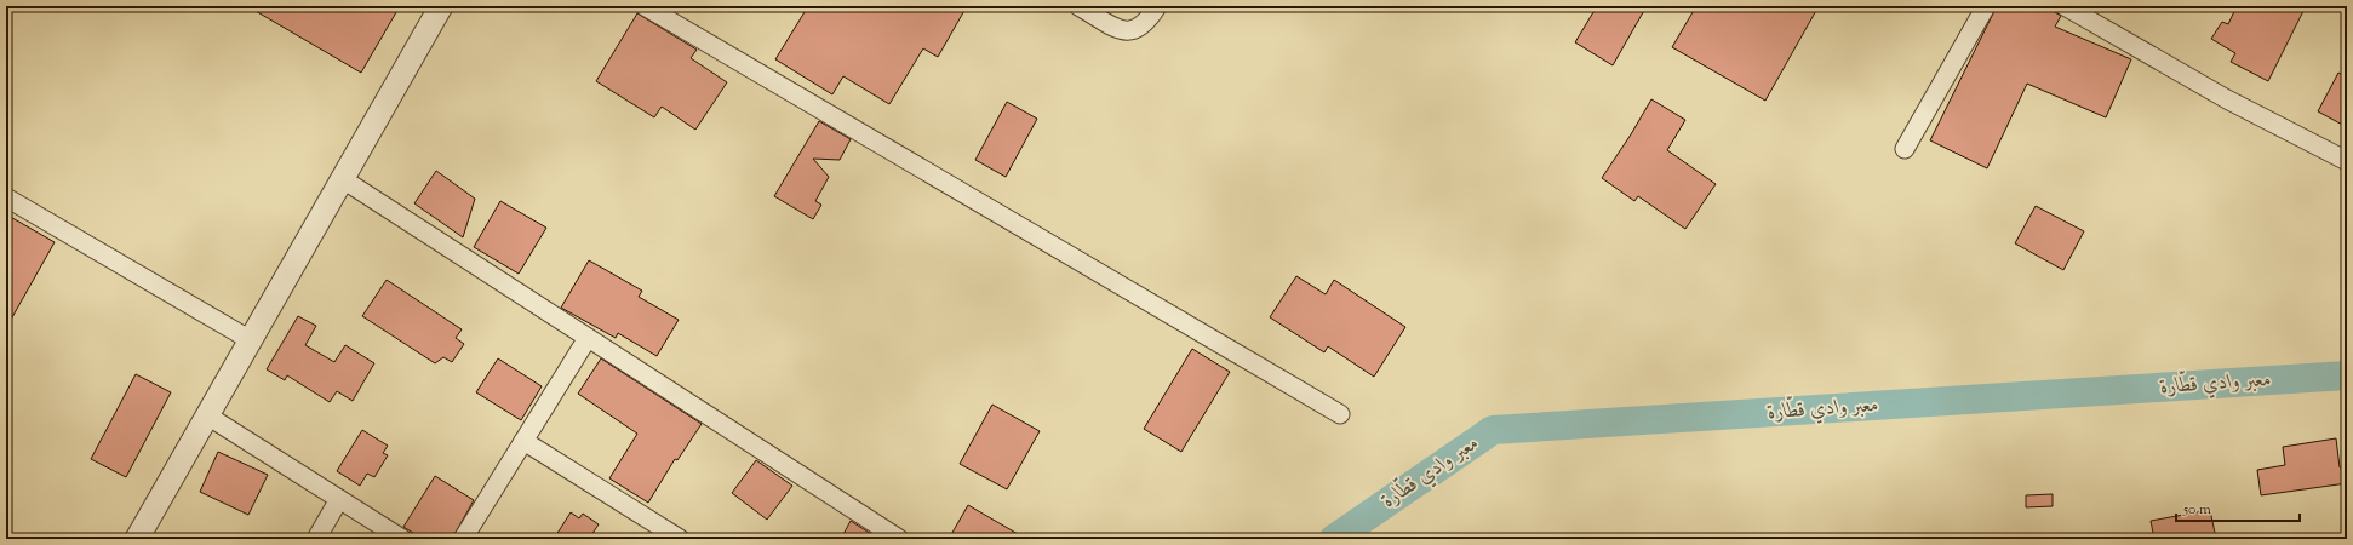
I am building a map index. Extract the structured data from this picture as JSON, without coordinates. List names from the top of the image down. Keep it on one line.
{"water":["معبر وادي قطّارة"],"scale_bar":"50 m"}
